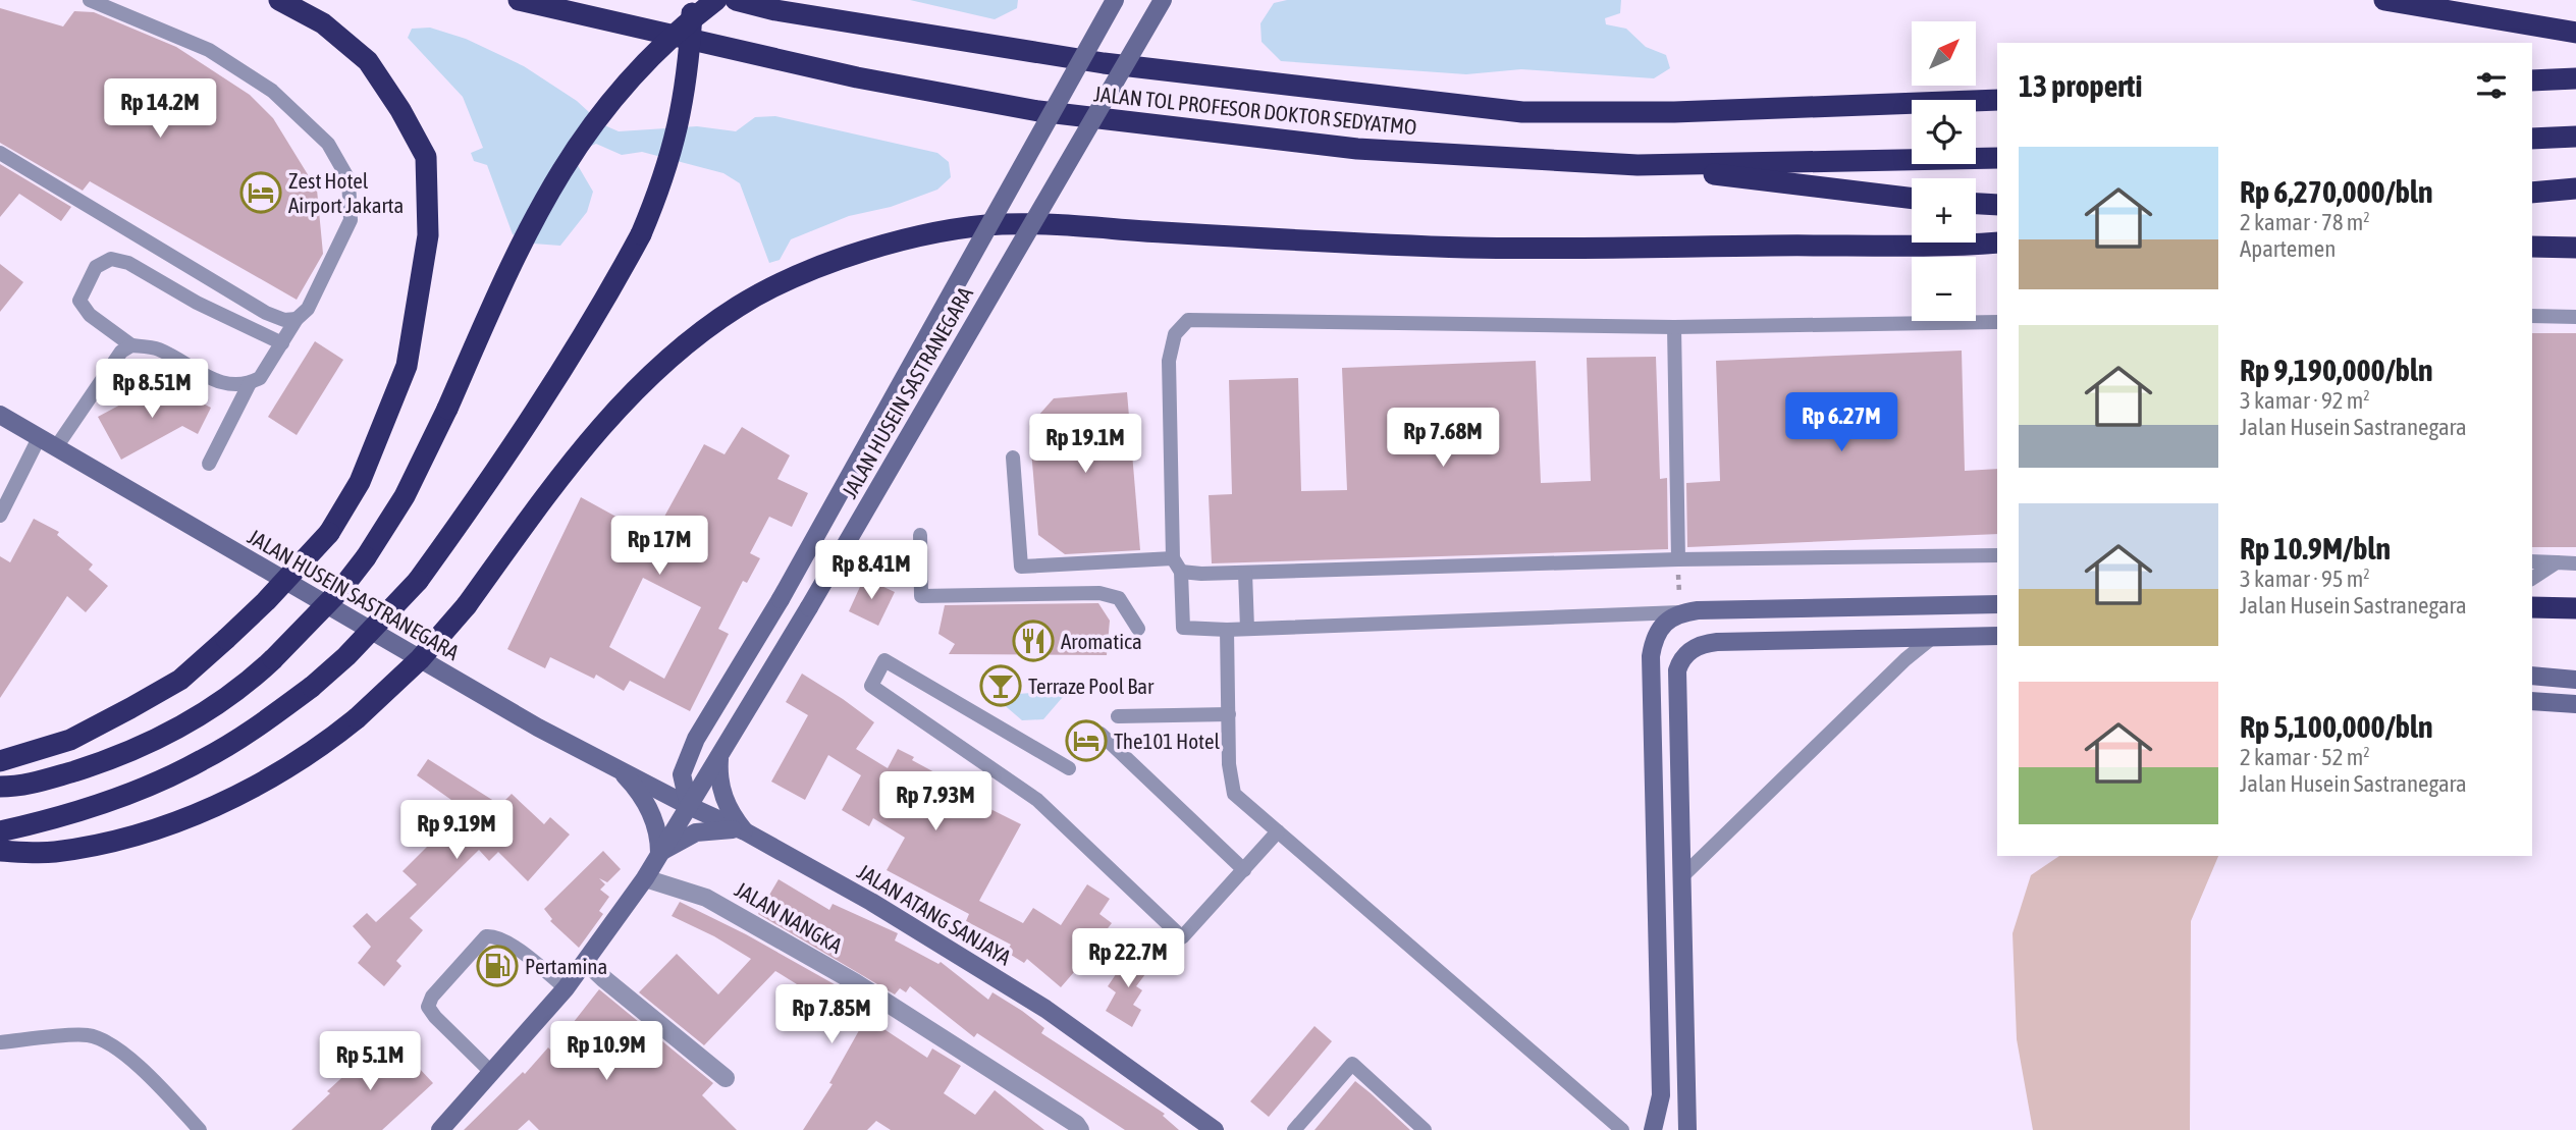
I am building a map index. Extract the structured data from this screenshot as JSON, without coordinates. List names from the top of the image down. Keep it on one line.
{"streets":{"highway":["JALAN TOL PROFESOR DOKTOR SEDYATMO"],"main road":["JALAN HUSEIN SASTRANEGARA","JALAN ATANG SANJAYA"],"street":["JALAN NANGKA"]},"crossings":[["JALAN HUSEIN SASTRANEGARA","JALAN ATANG SANJAYA"],["JALAN HUSEIN SASTRANEGARA","JALAN NANGKA"]],"places":{"hotel":["Zest Hotel Airport Jakarta","The101 Hotel"],"restaurant":["Aromatica"],"bar":["Terraze Pool Bar"],"fuel station":["Pertamina"]},"north":"top right","page":{"map_buttons":["+","−"],"heading":"13 properti","price":["Rp 14.2M","Rp 8.51M","Rp 6.27M","Rp 7.68M","Rp 19.1M","Rp 17M","Rp 8.41M","Rp 7.93M","Rp 9.19M","Rp 22.7M","Rp 7.85M","Rp 10.9M","Rp 5.1M"],"list":[{"name":"Rp 6,270,000/bln","note":"2 kamar · 78 m² · Apartemen"},{"name":"Rp 9,190,000/bln","note":"3 kamar · 92 m² · Jalan Husein Sastranegara"},{"name":"Rp 10.9M/bln","note":"3 kamar · 95 m² · Jalan Husein Sastranegara"},{"name":"Rp 5,100,000/bln","note":"2 kamar · 52 m² · Jalan Husein Sastranegara"}]}}
